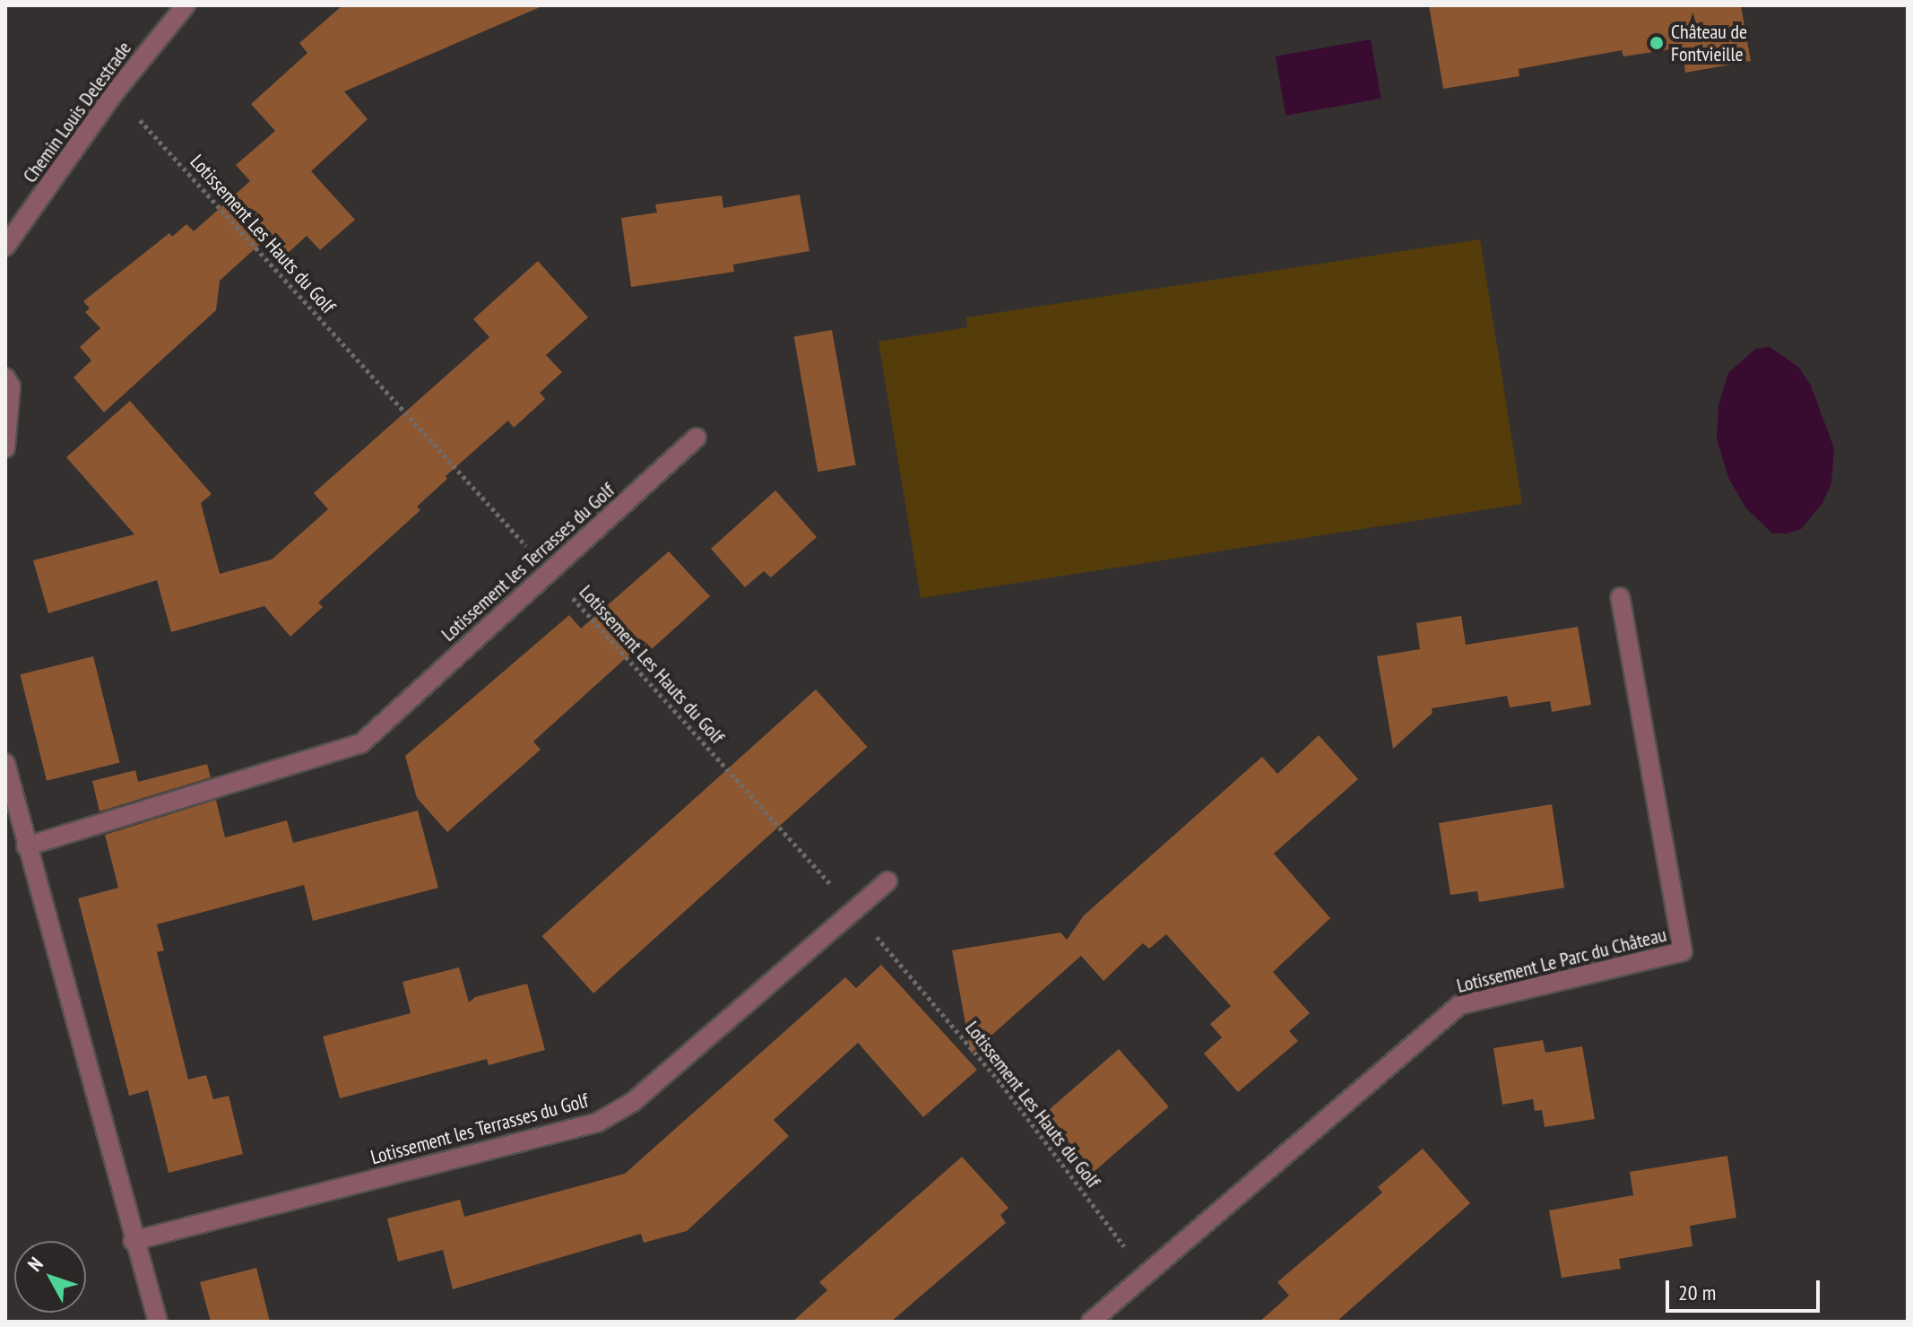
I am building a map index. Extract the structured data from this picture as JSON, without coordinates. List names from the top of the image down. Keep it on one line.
{"streets":{"street":["Chemin Louis Delestrade","Lotissement les Terrasses du Golf","Lotissement Le Parc du Château"],"path":["Lotissement Les Hauts du Golf"]},"crossings":[["Chemin Louis Delestrade","Lotissement Les Hauts du Golf"],["Lotissement Les Hauts du Golf","Lotissement les Terrasses du Golf"],["Lotissement Les Hauts du Golf","Lotissement Le Parc du Château"]],"places":["Château de Fontvieille"],"scale_bar":"20 m","north":"top left"}
